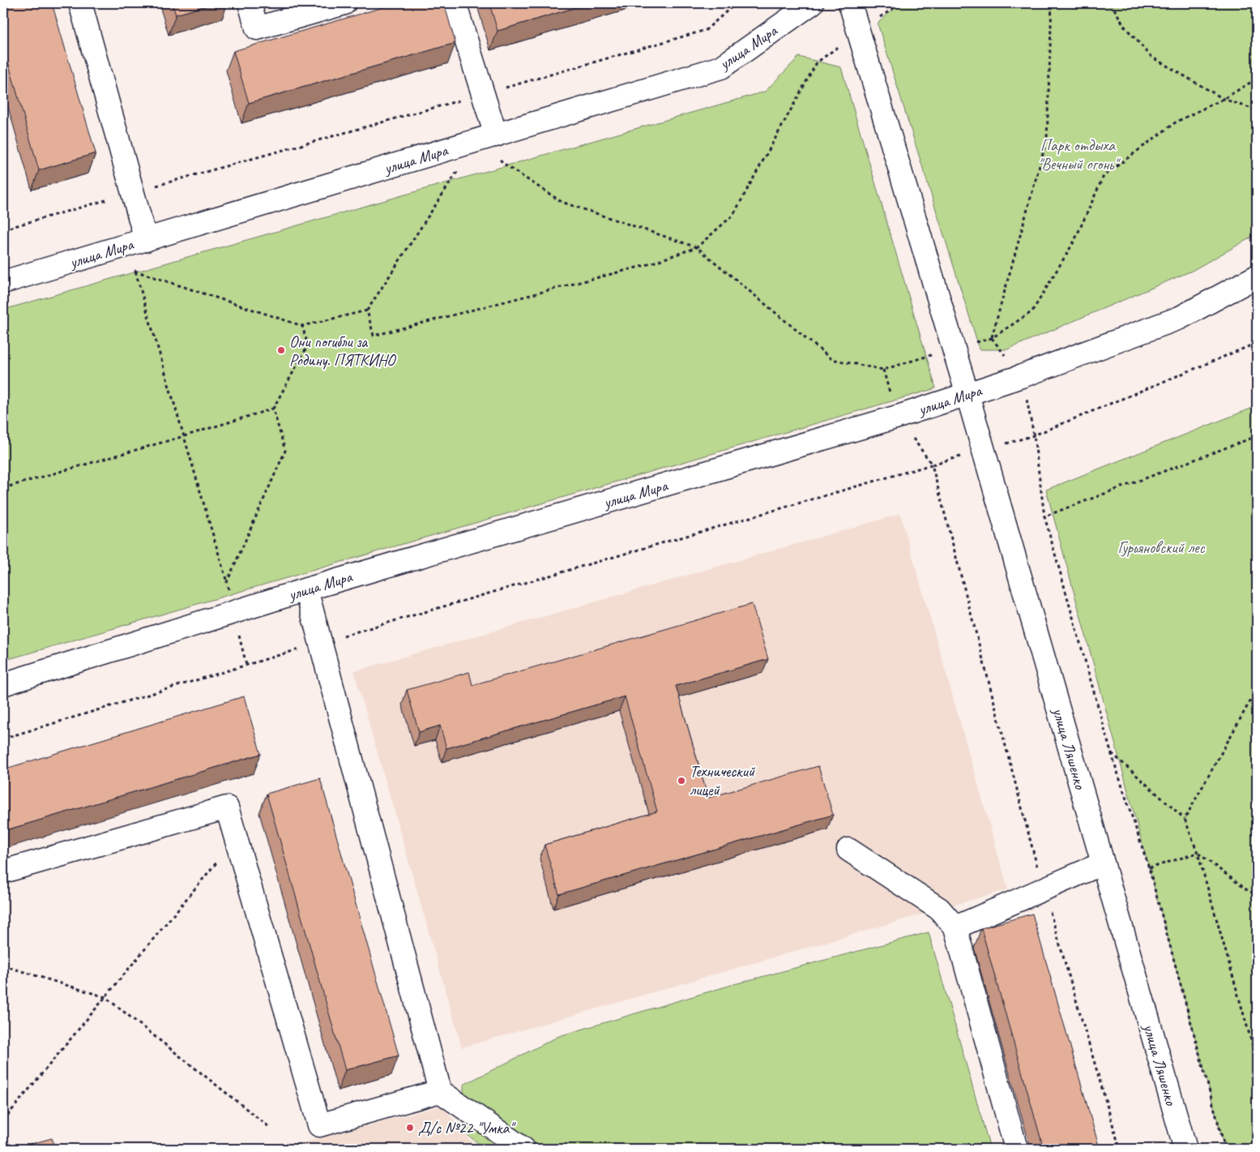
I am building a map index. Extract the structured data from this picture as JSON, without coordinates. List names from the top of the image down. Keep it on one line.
{"streets":{"main road":["улица Мира","улица Ляшенко"]},"crossings":[["улица Мира","улица Ляшенко"]],"parks":["Парк отдыха \"Вечный огонь\"","Гурьяновский лес"],"places":["Они погибли за Родину. ПЯТКИНО","Технический лицей","Д/с №22 \"Умка\""]}
